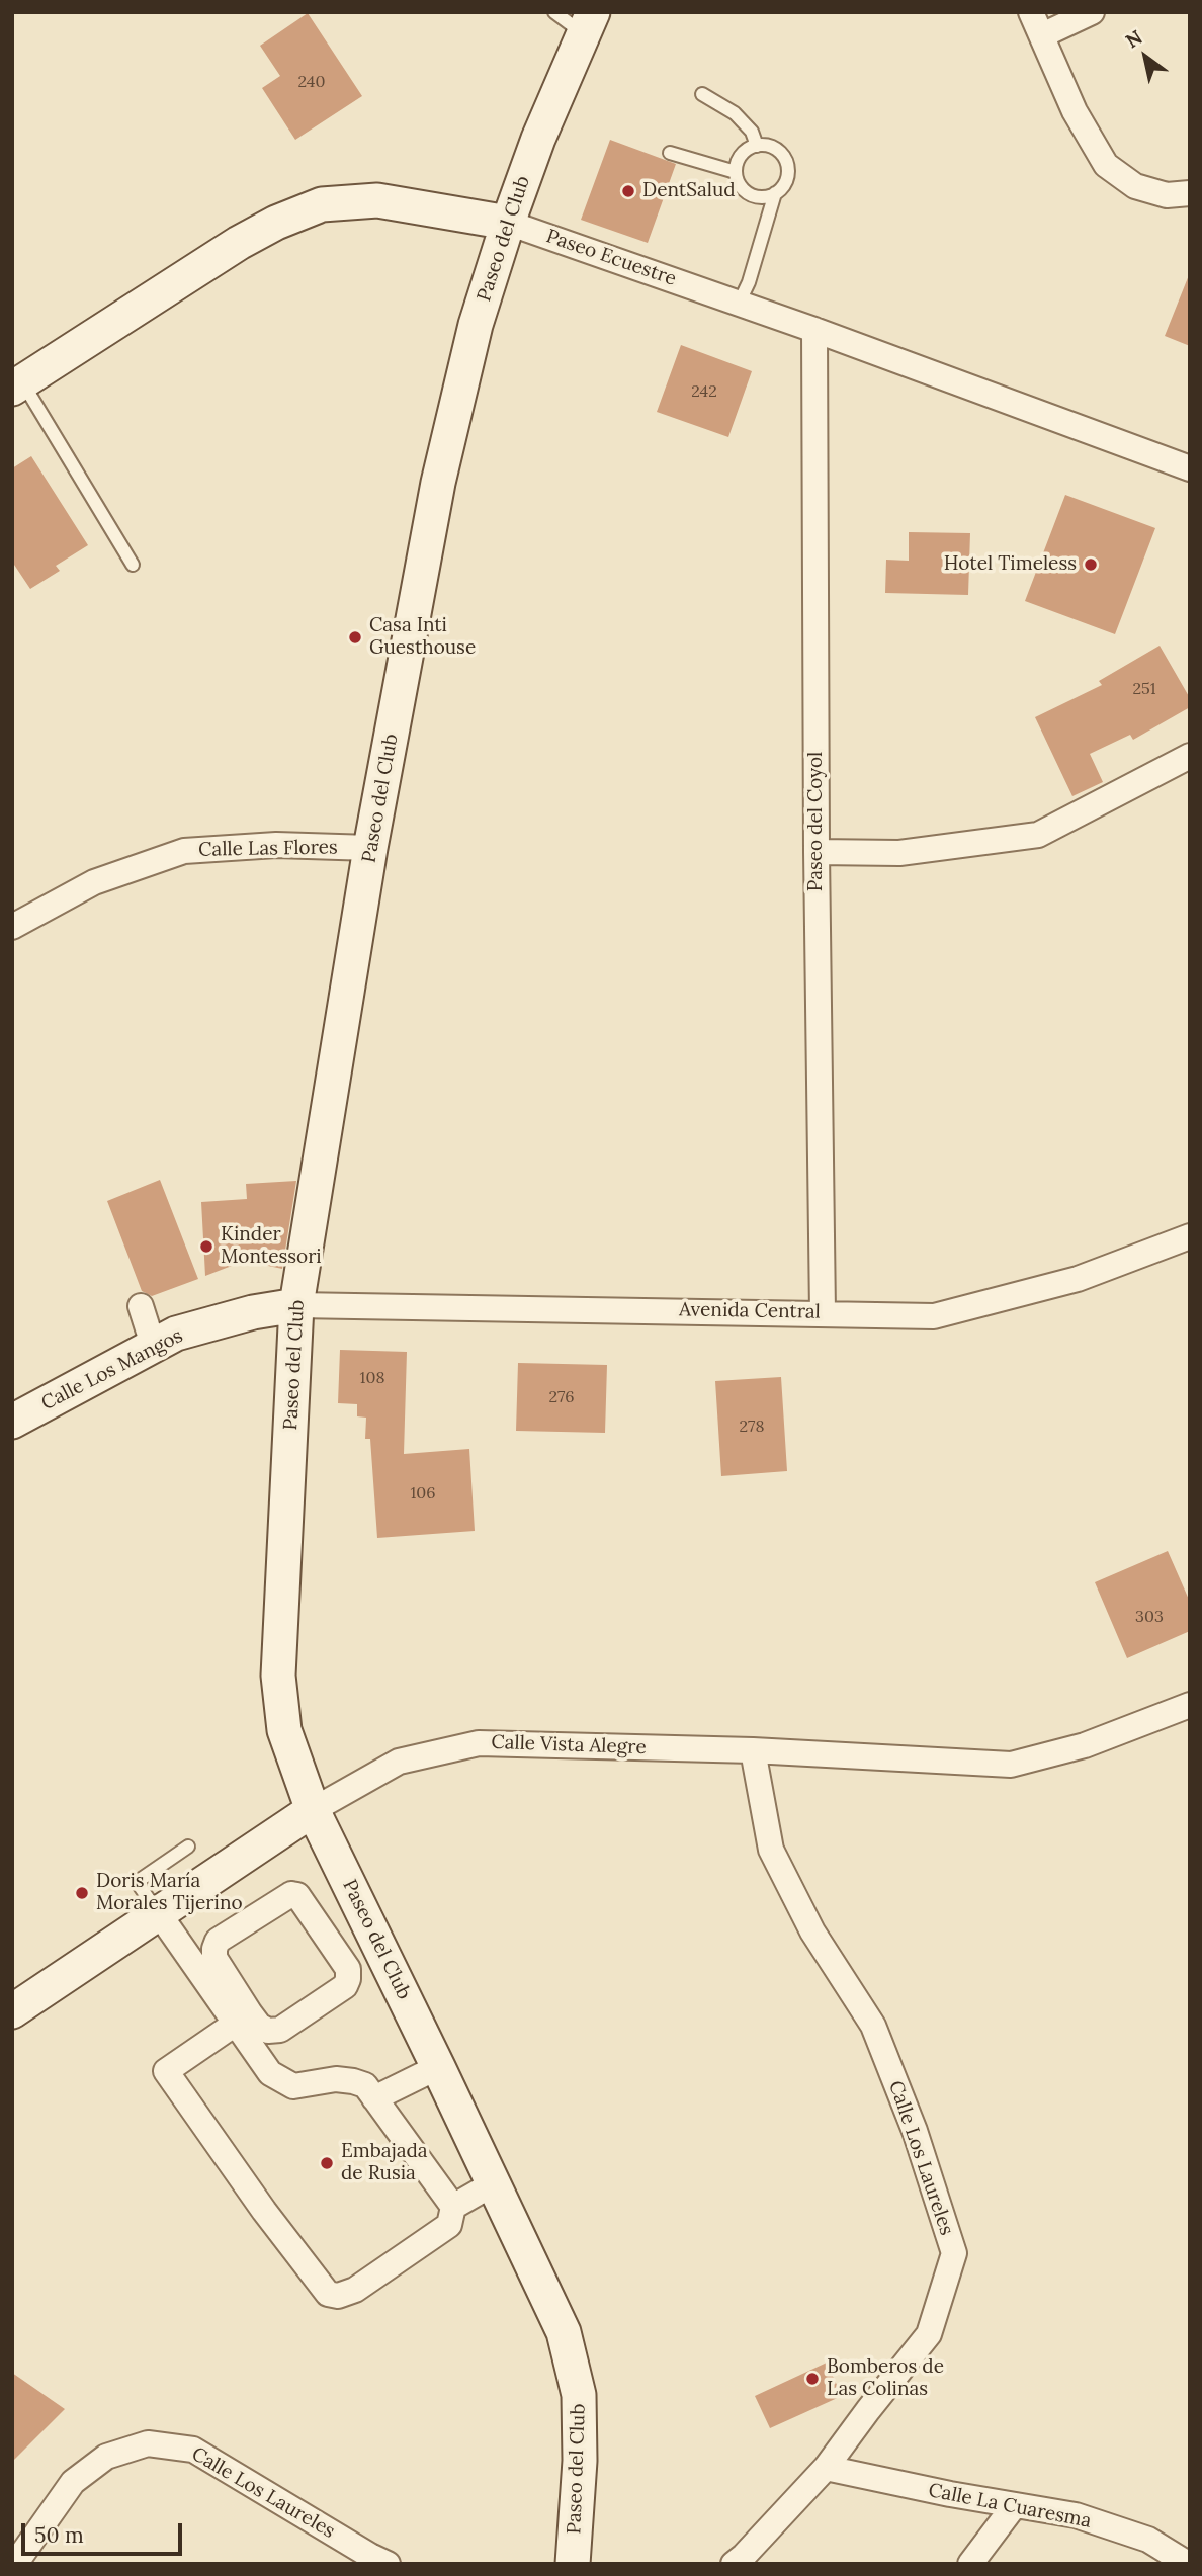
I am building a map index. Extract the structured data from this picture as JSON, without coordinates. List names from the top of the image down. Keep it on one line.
{"streets":{"street":["Paseo del Club","Paseo Ecuestre","Paseo del Coyol","Calle Las Flores","Avenida Central","Calle Los Mangos","Calle Vista Alegre","Calle Los Laureles","Calle La Cuaresma"]},"crossings":[["Paseo del Club","Paseo Ecuestre"],["Paseo del Club","Calle Las Flores"],["Paseo del Club","Avenida Central"],["Paseo del Club","Calle Los Mangos"],["Paseo del Club","Calle Vista Alegre"],["Paseo Ecuestre","Paseo del Coyol"],["Paseo del Coyol","Avenida Central"],["Avenida Central","Calle Los Mangos"],["Calle Vista Alegre","Calle Los Laureles"],["Calle Los Laureles","Calle La Cuaresma"]],"places":["DentSalud","Hotel Timeless","Casa Inti Guesthouse","Kinder Montessori","Doris María Morales Tijerino","Embajada de Rusia","Bomberos de Las Colinas"],"house_numbers":["240","242","251","108","276","278","106","303"],"scale_bar":"50 m","north":"top left"}
